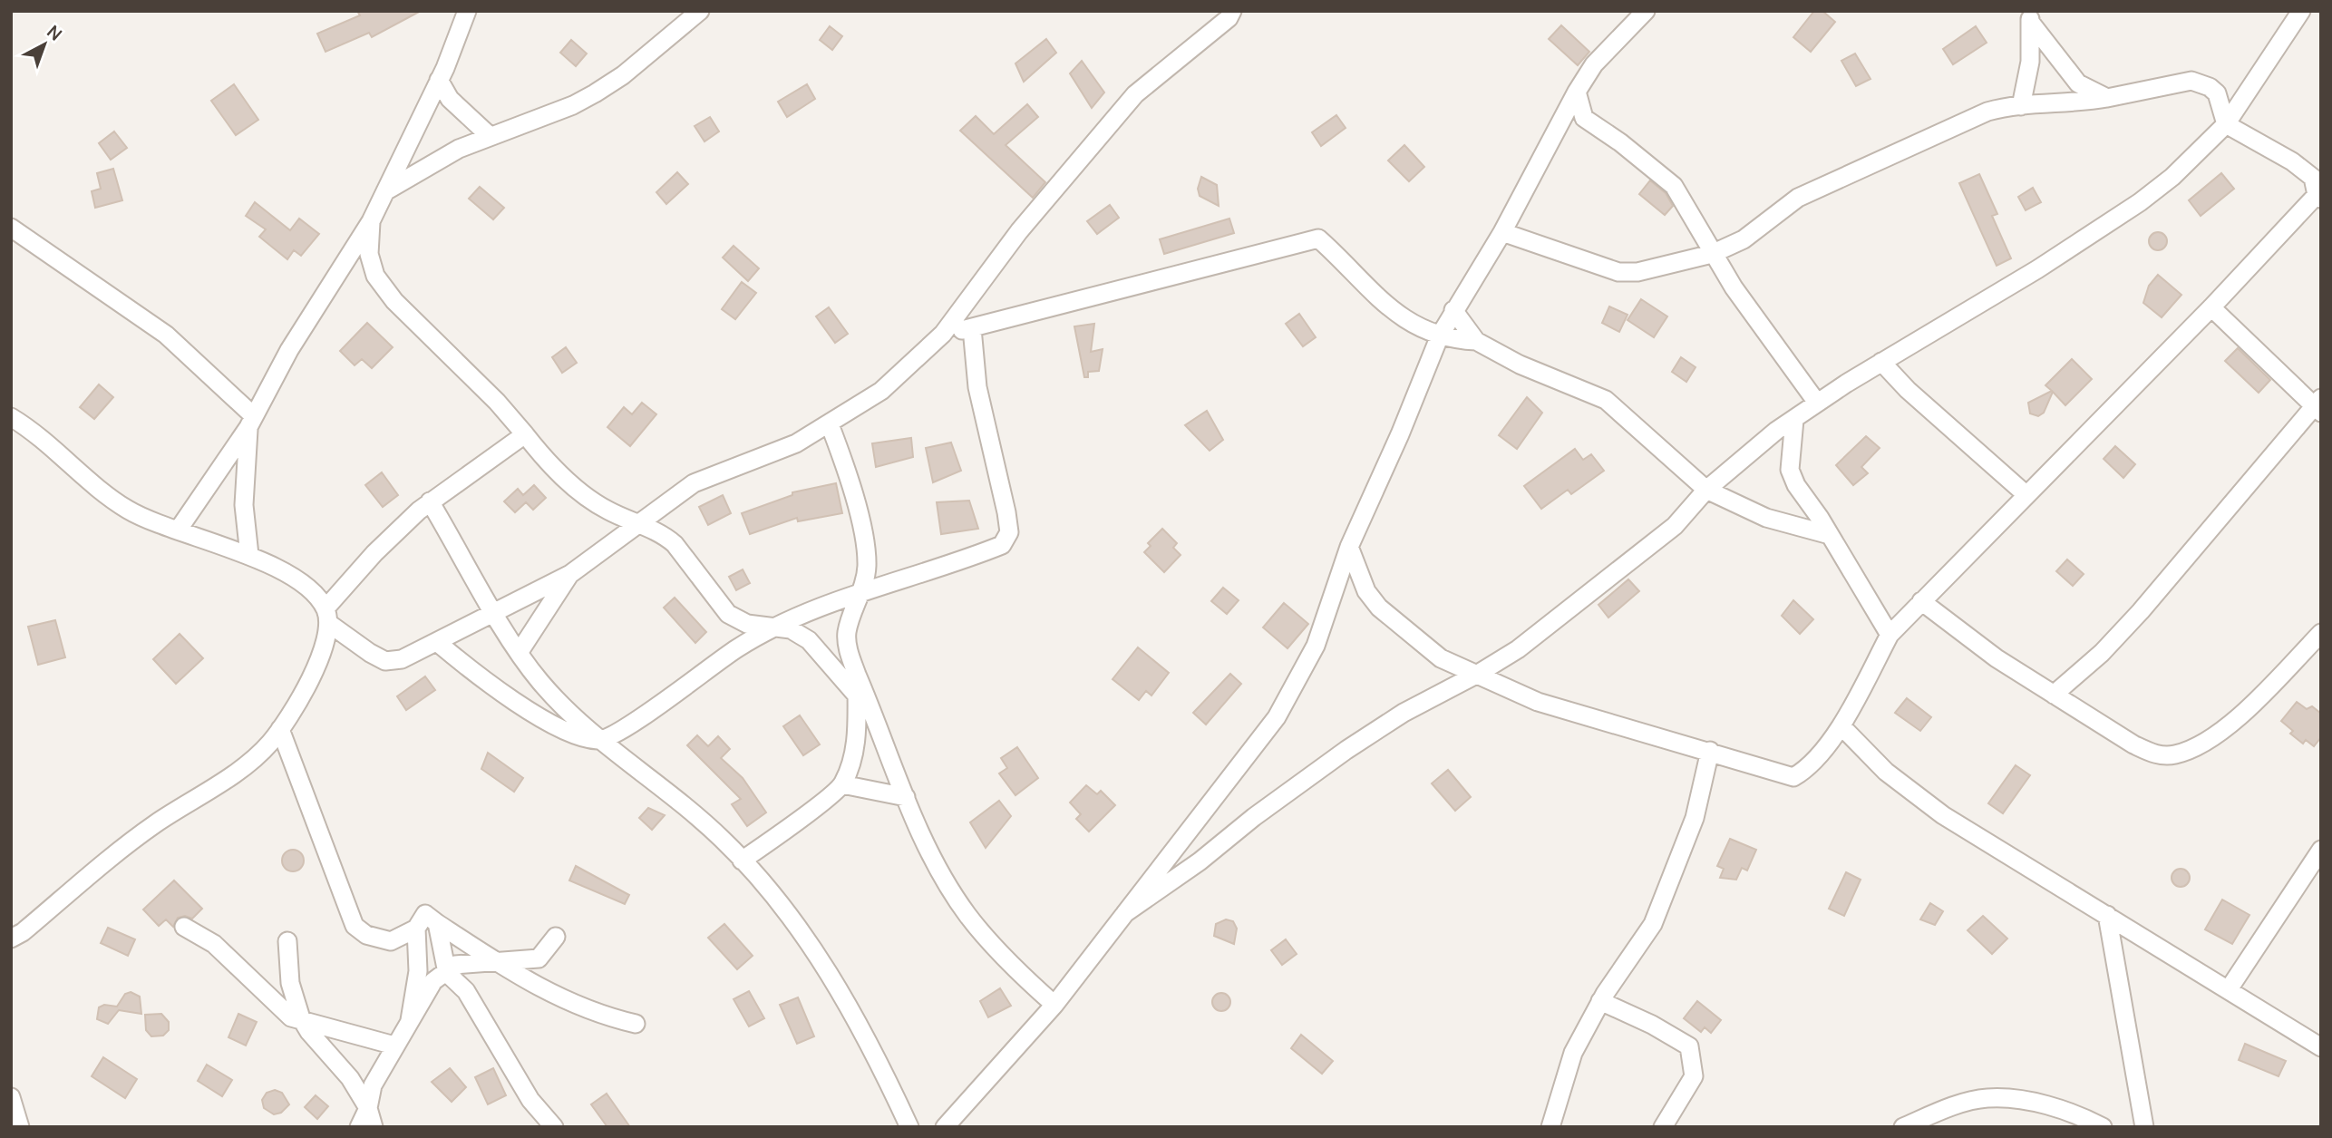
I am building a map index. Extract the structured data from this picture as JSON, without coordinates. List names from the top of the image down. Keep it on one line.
{"north":"top right"}
